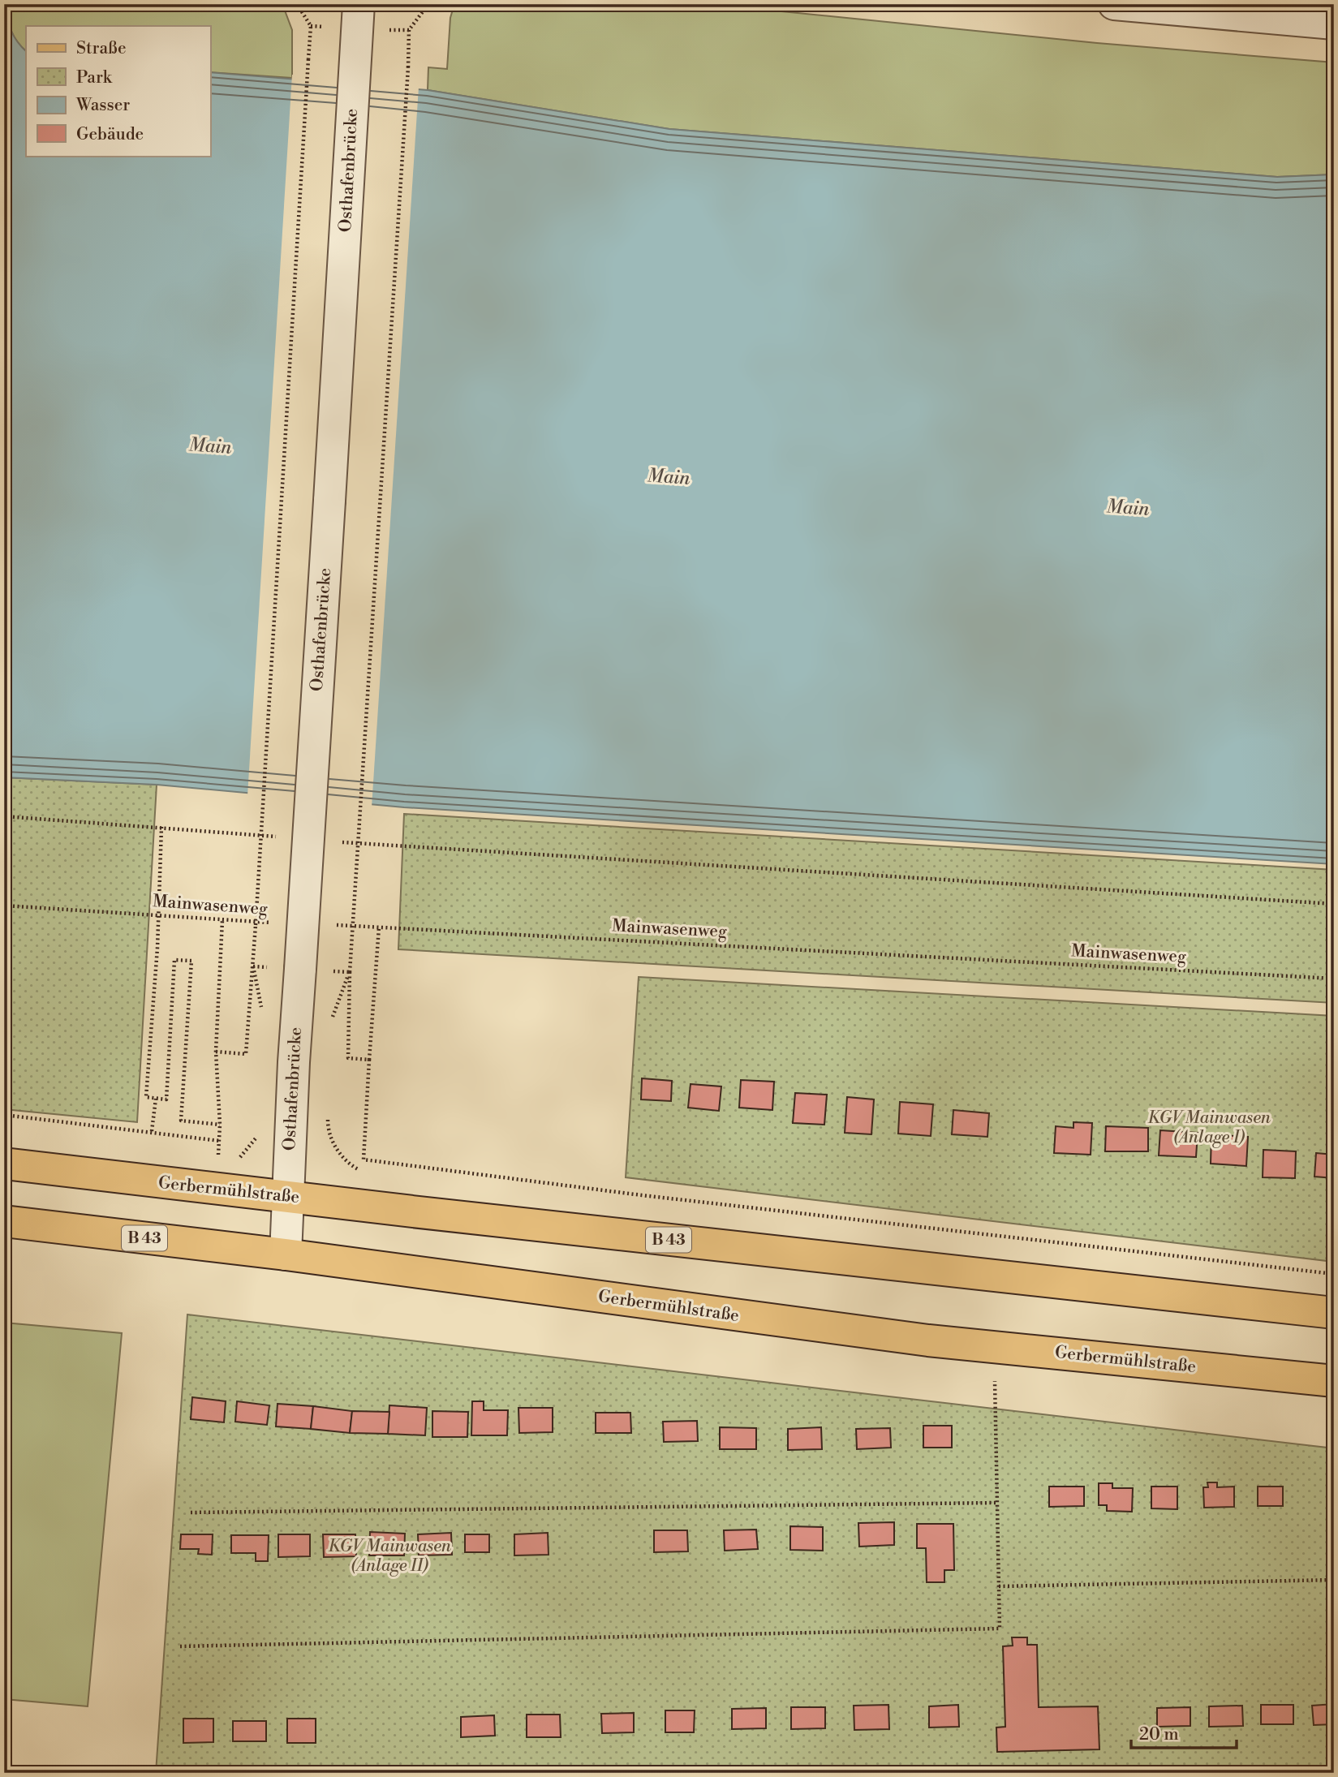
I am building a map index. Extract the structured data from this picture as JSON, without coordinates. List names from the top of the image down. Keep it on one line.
{"streets":{"main road":["Gerbermühlstraße","B 43"],"street":["Osthafenbrücke"],"path":["Mainwasenweg"]},"crossings":[["Osthafenbrücke","Gerbermühlstraße"]],"water":["Main"],"parks":["KGV Mainwasen (Anlage I)","KGV Mainwasen (Anlage II)"],"legend":["Straße","Park","Wasser","Gebäude"],"scale_bar":"20 m"}
